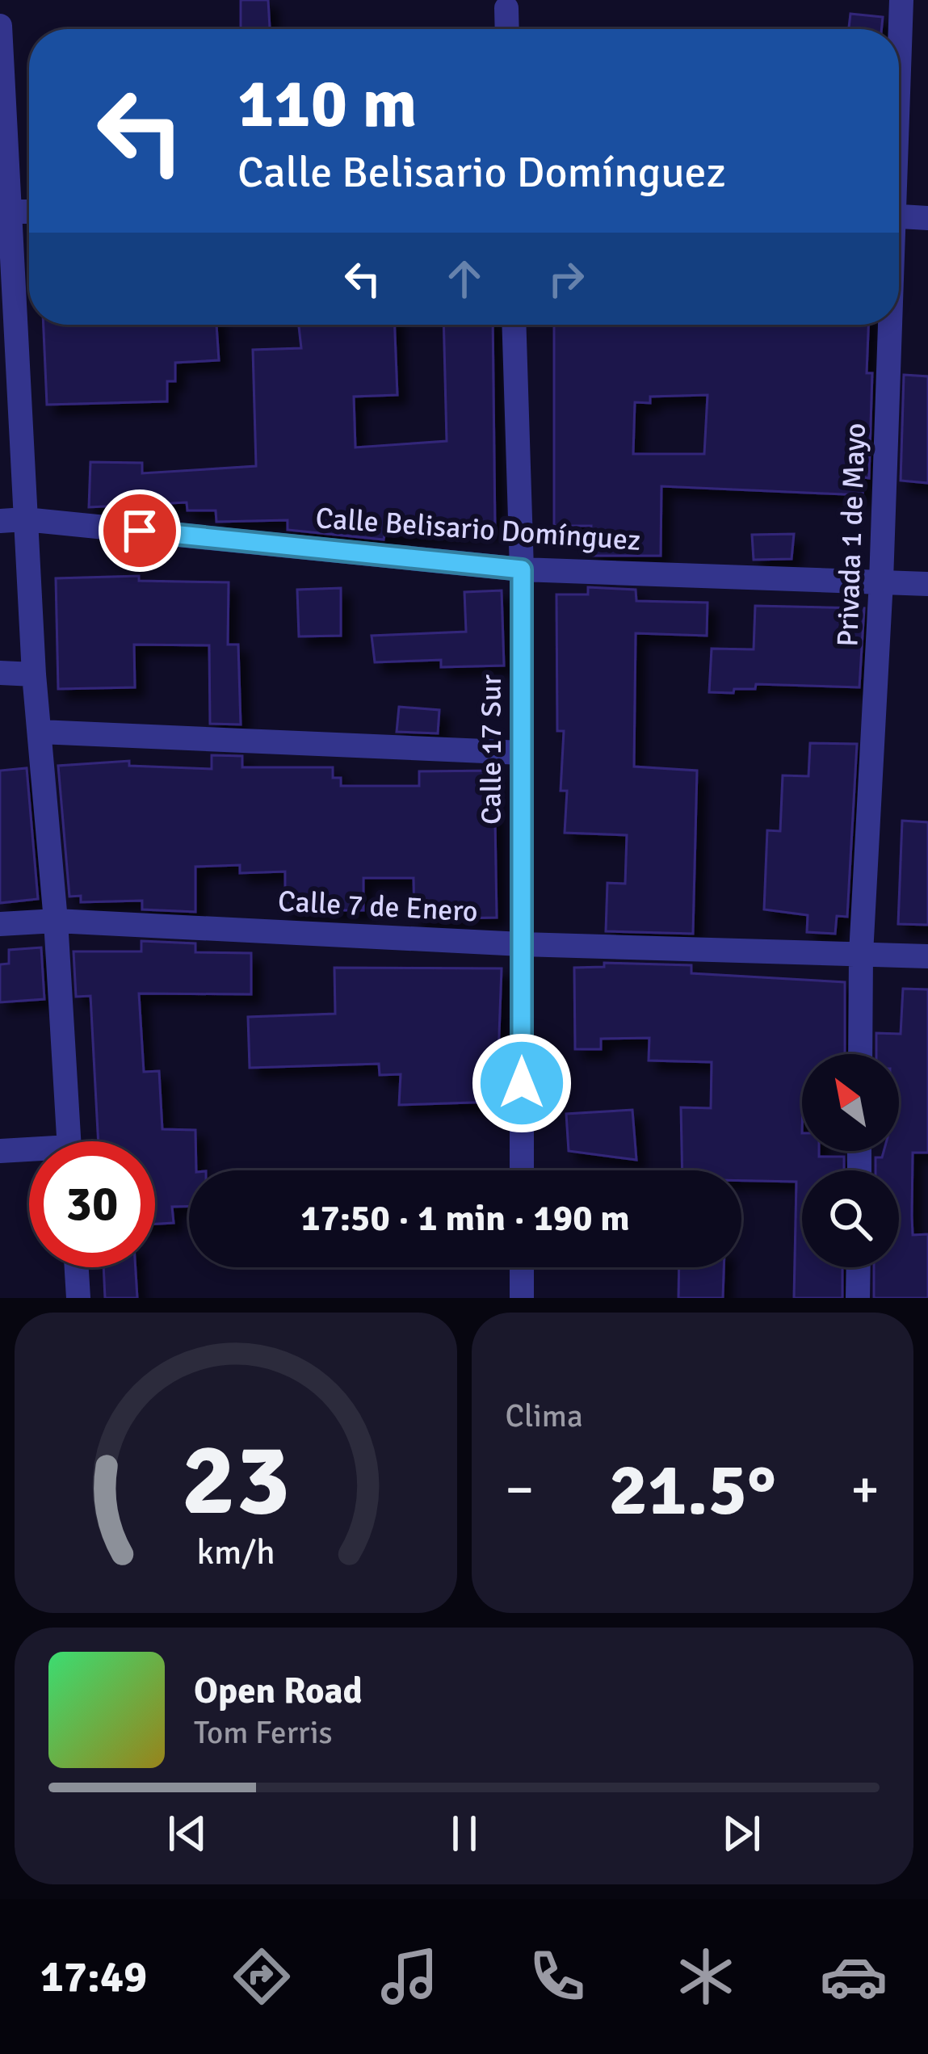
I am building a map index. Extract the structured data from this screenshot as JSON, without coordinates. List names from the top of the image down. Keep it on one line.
{"streets":{"street":["Calle Belisario Domínguez","Privada 1 de Mayo","Calle 17 Sur","Calle 7 de Enero"]},"crossings":[["Calle Belisario Domínguez","Privada 1 de Mayo"],["Calle Belisario Domínguez","Calle 17 Sur"],["Privada 1 de Mayo","Calle 7 de Enero"],["Calle 17 Sur","Calle 7 de Enero"]],"north":"top left","page":{"turn":["110 m","Calle Belisario Domínguez"],"limit":"30","trip":"17:50 · 1 min · 190 m","tile":"Clima","heat":["−","21.5°","+"],"song":["Open Road","Tom Ferris"],"tabs":"17:49","gauge":["23","km/h"]}}
